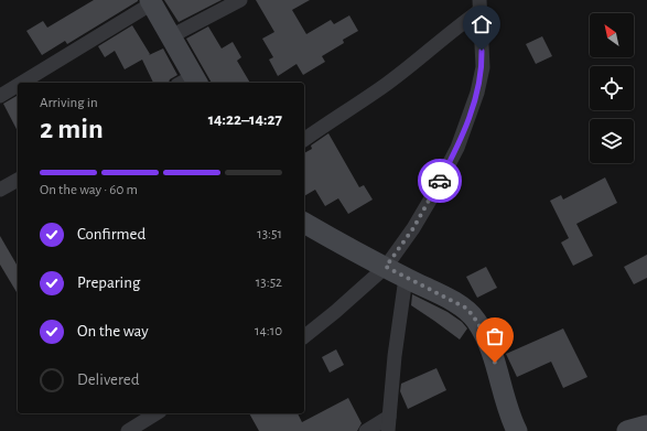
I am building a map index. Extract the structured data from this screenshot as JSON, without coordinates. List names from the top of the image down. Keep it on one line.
{"north":"top left","page":{"heading":["2 min","Arriving in","14:22–14:27"],"bar":"On the way · 60 m","list":[["Confirmed","13:51"],["Preparing","13:52"],["On the way","14:10"],"Delivered"]}}
